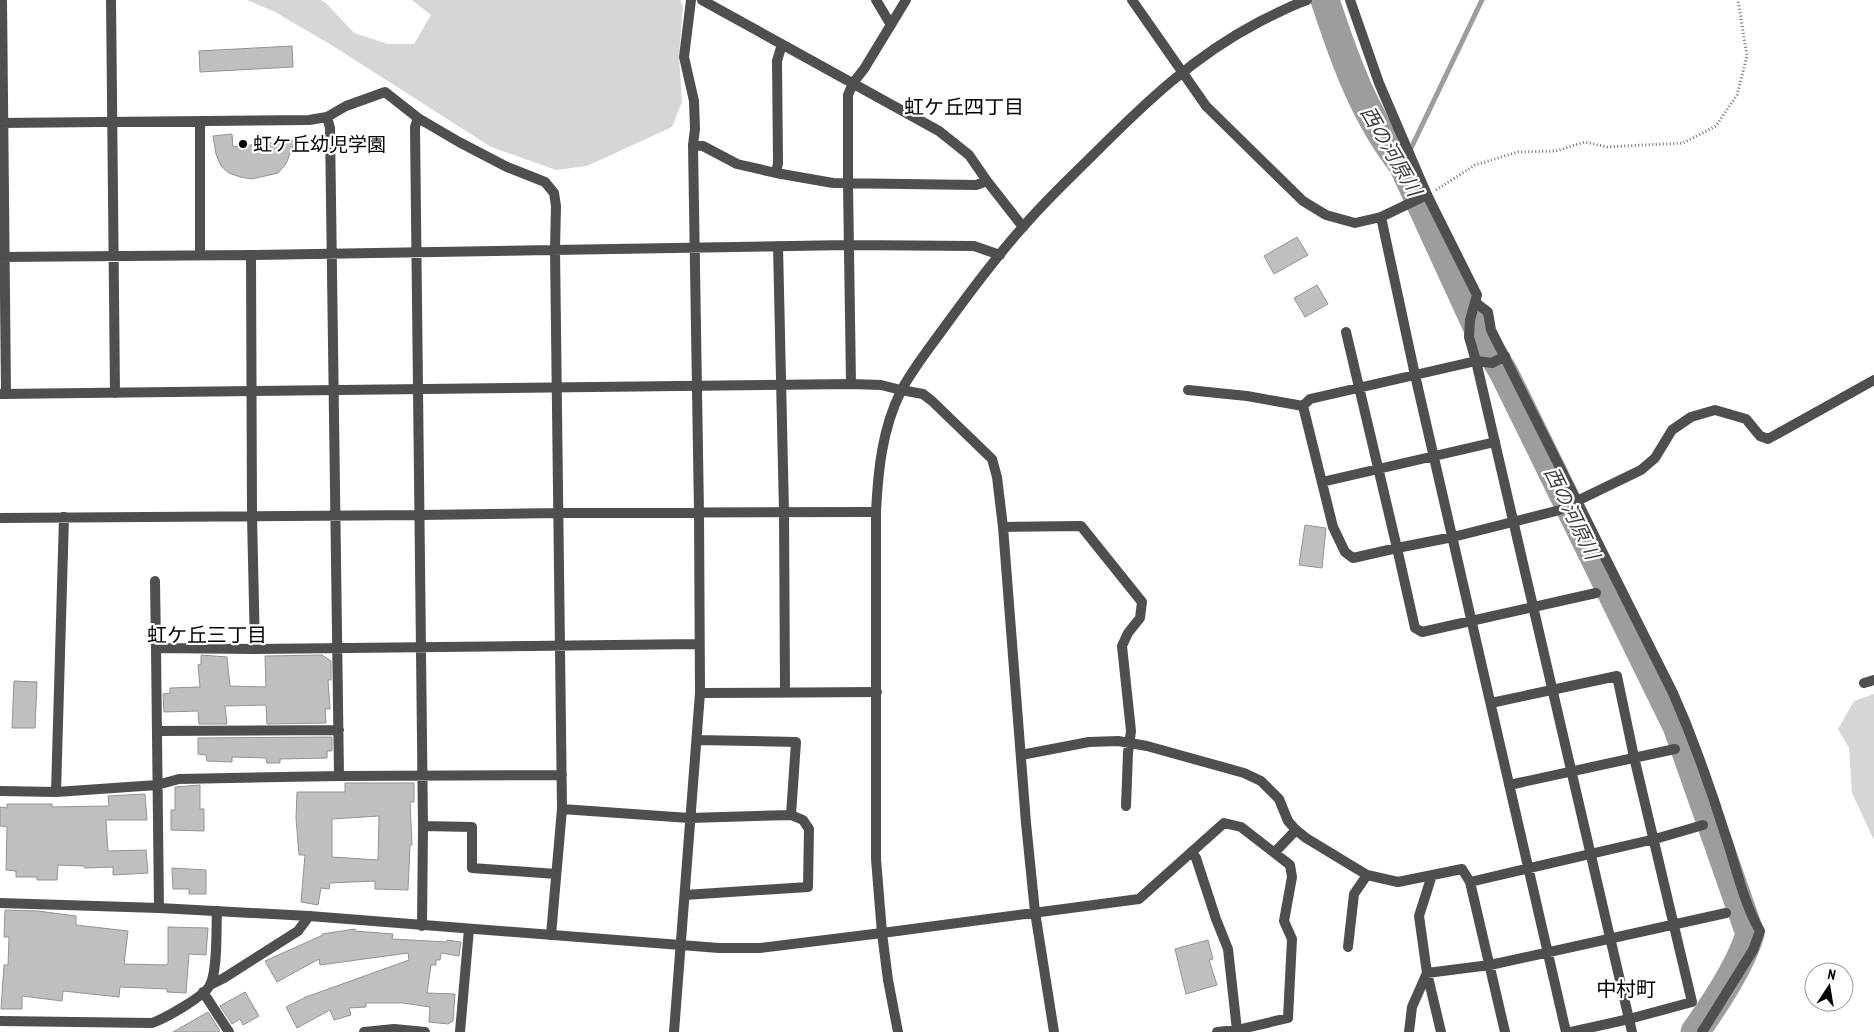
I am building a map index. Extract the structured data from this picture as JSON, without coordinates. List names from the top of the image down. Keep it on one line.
{"districts":["虹ケ丘四丁目","虹ケ丘三丁目","中村町"],"water":["西の河原川"],"places":["虹ケ丘幼児学園"],"north":"top"}
